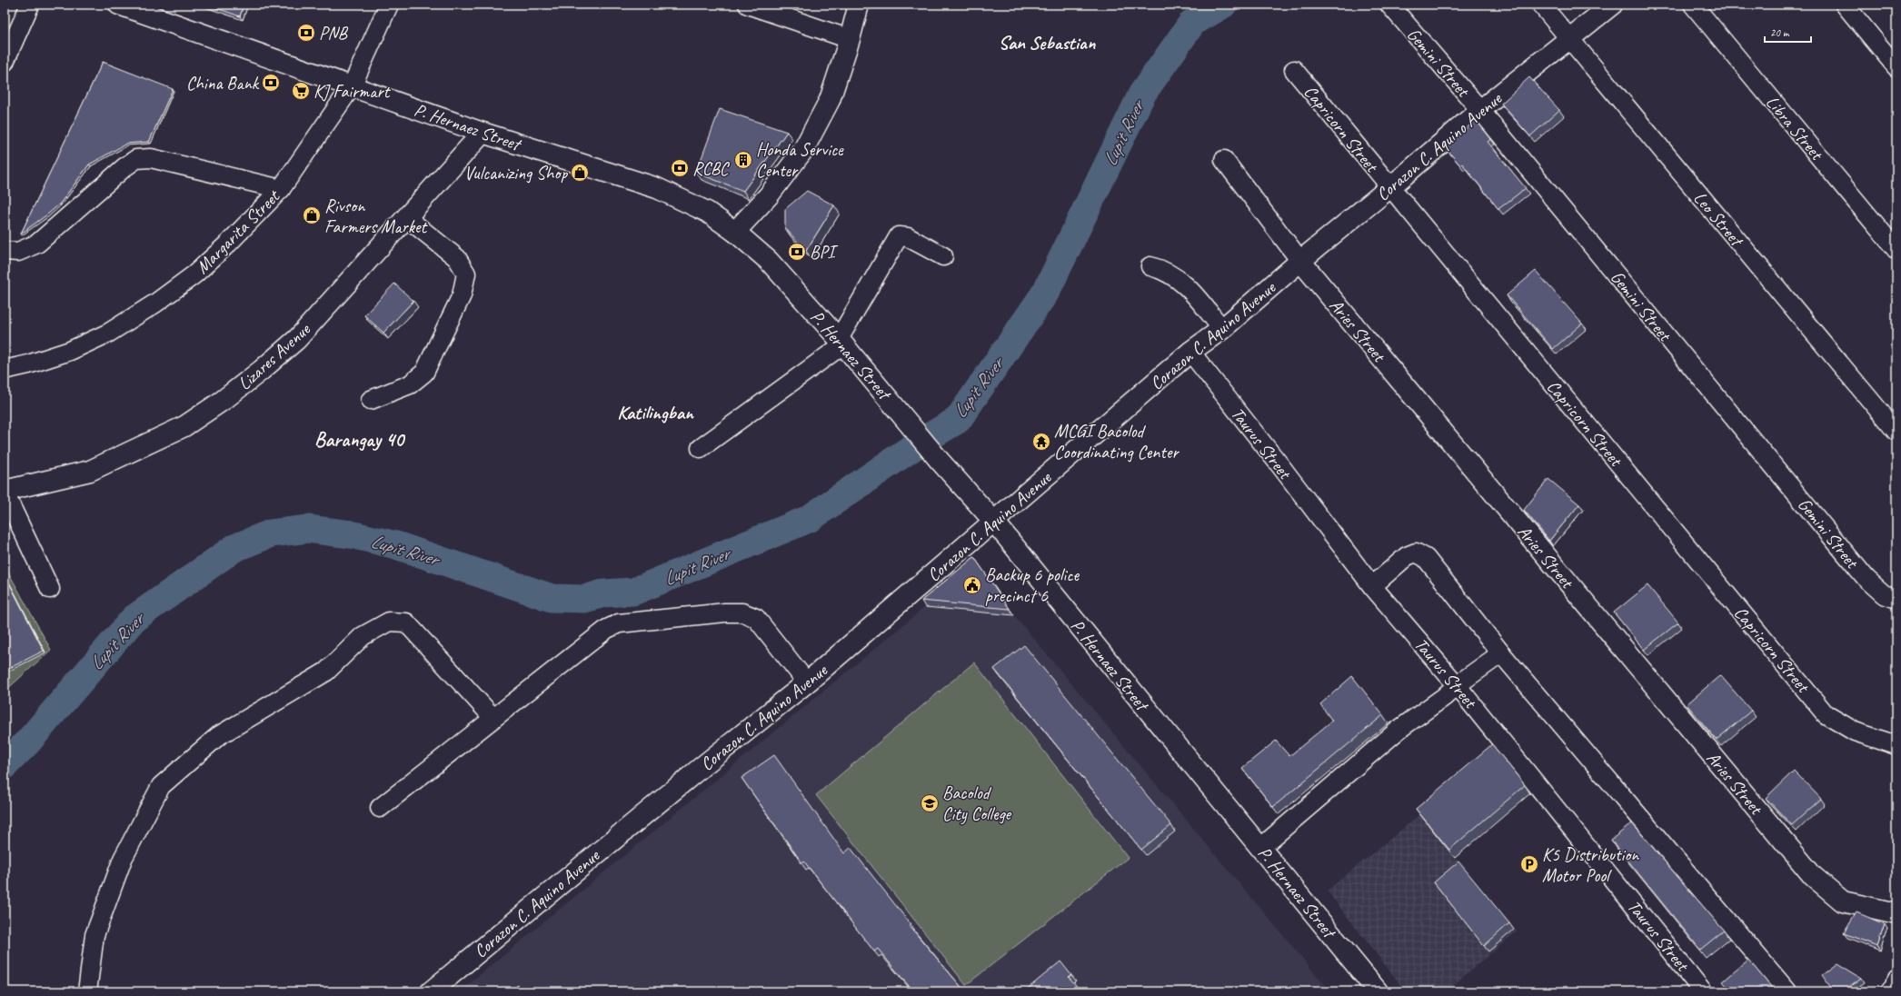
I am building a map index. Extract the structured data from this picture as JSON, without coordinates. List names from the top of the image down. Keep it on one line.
{"streets":{"main road":["P. Hernaez Street","Corazon C. Aquino Avenue","Aries Street","Lizares Avenue"],"street":["Gemini Street","Libra Street","Capricorn Street","Leo Street","Margarita Street","Taurus Street"]},"crossings":[["Gemini Street","Corazon C. Aquino Avenue"],["P. Hernaez Street","Corazon C. Aquino Avenue"],["P. Hernaez Street","Margarita Street"],["P. Hernaez Street","Lizares Avenue"],["Capricorn Street","Corazon C. Aquino Avenue"],["Corazon C. Aquino Avenue","Leo Street"],["Corazon C. Aquino Avenue","Aries Street"],["Corazon C. Aquino Avenue","Taurus Street"]],"districts":["San Sebastian","Katilingban","Barangay 40"],"water":["Lupit River"],"places":{"bank":["PNB","China Bank","RCBC","BPI"],"supermarket":["KJ Fairmart"],"building":["Honda Service Center"],"shop":["Vulcanizing Shop","Rivson Farmers Market"],"temple":["MCGI Bacolod Coordinating Center"],"public building":["Backup 6 police precinct 6"],"school or university":["Bacolod City College"],"parking":["K5 Distribution Motor Pool"]},"scale_bar":"20 m"}
